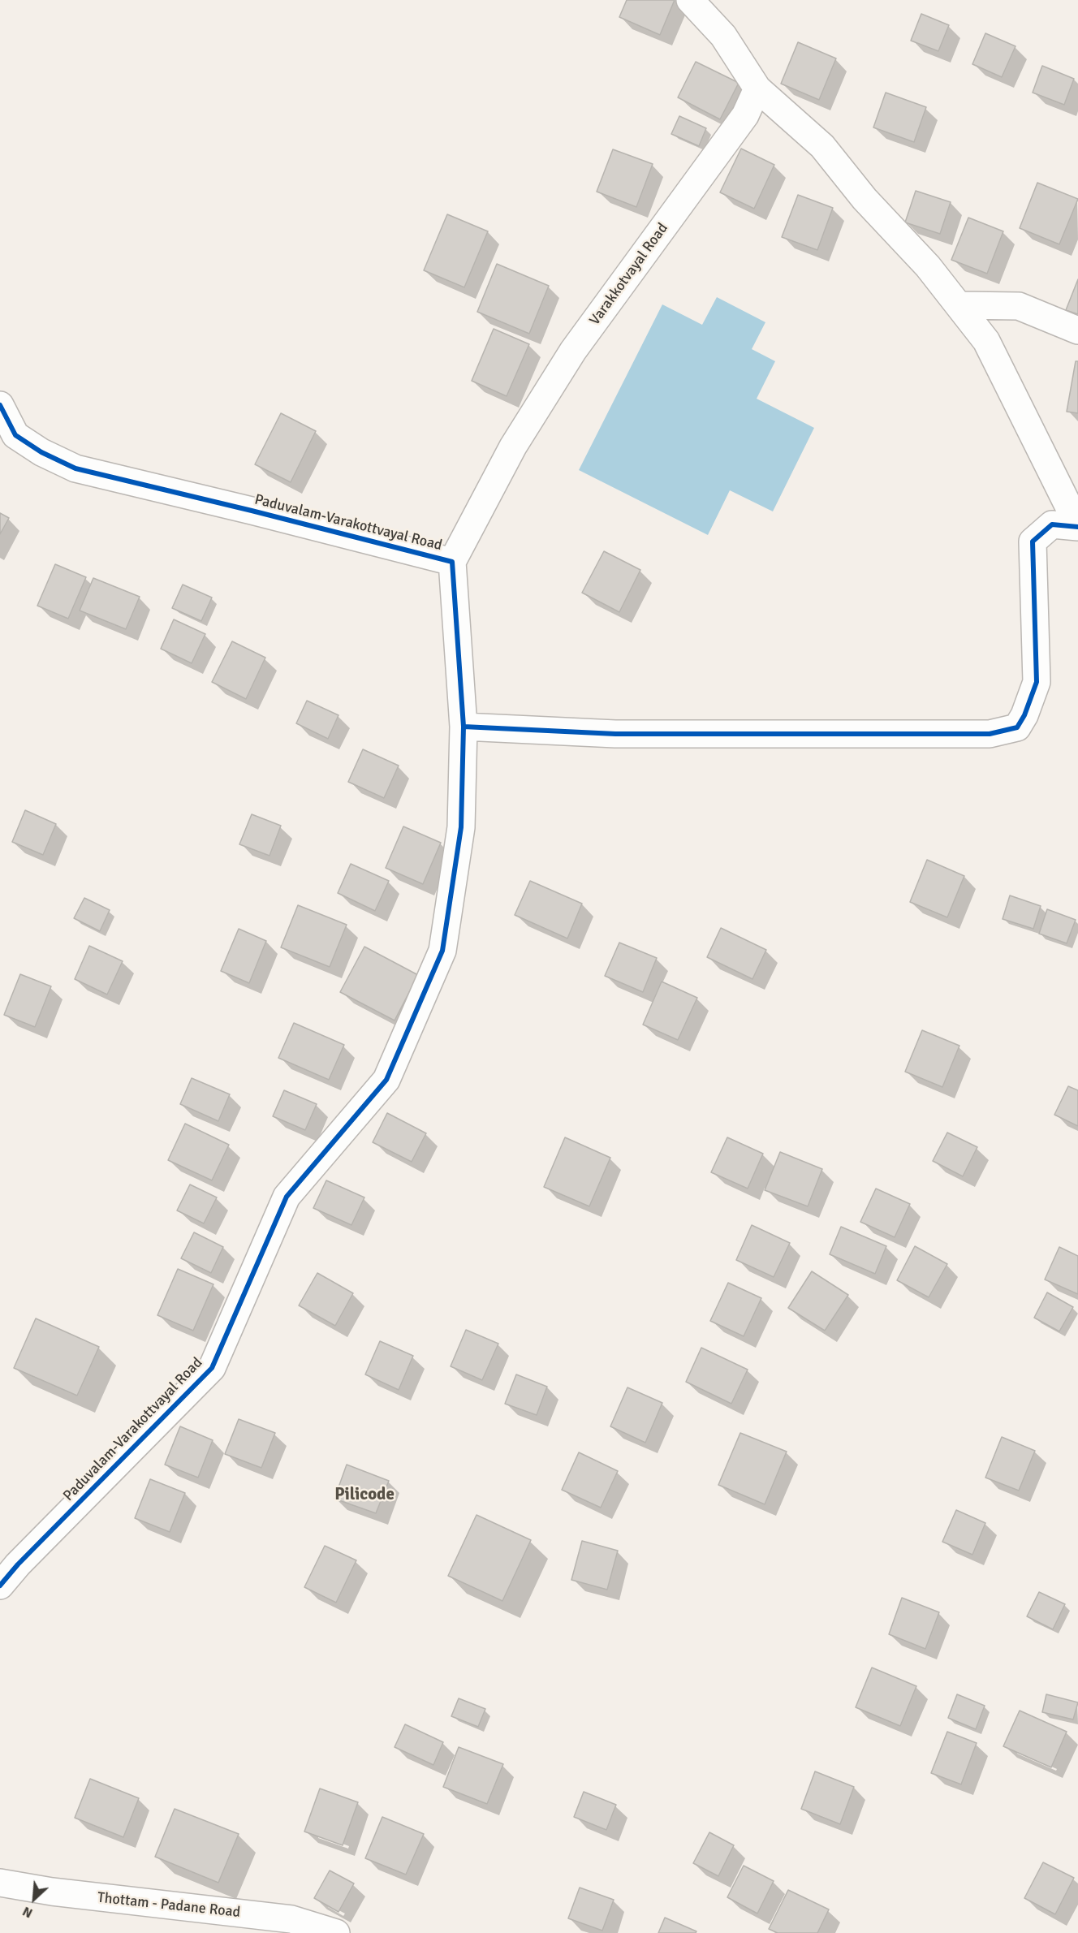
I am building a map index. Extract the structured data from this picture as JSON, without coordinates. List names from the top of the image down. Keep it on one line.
{"streets":{"street":["Varakkotvayal Road","Paduvalam-Varakottvayal Road","Thottam - Padane Road"]},"crossings":[["Varakkotvayal Road","Paduvalam-Varakottvayal Road"]],"districts":["Pilicode"],"north":"bottom left"}
